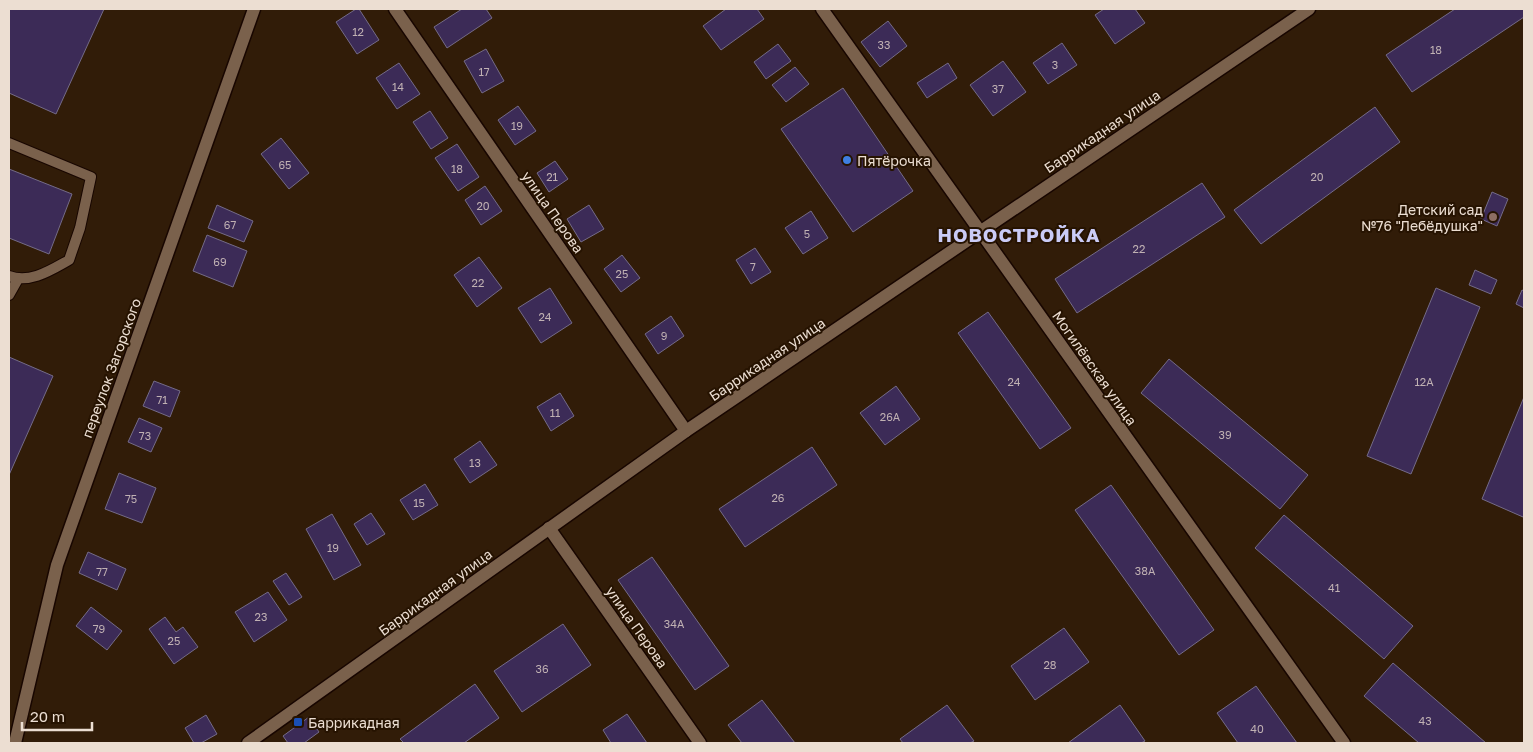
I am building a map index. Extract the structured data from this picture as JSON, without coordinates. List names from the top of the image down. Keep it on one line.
{"streets":{"street":["Баррикадная улица","улица Перова","переулок Загорского","Могилёвская улица"]},"crossings":[["Баррикадная улица","улица Перова"],["Баррикадная улица","Могилёвская улица"]],"districts":["НОВОСТРОЙКА"],"places":{"other":["Пятёрочка","Детский сад №76 \"Лебёдушка\""],"transit":["Баррикадная"]},"house_numbers":["12","33","18","3","17","14","37","19","65","18","21","20","20","67","5","22","69","7","25","22","24","9","24","12А","71","11","26А","39","73","13","26","75","15","19","38А","77","41","23","34А","79","25","28","36","43","40"],"scale_bar":"20 m"}
